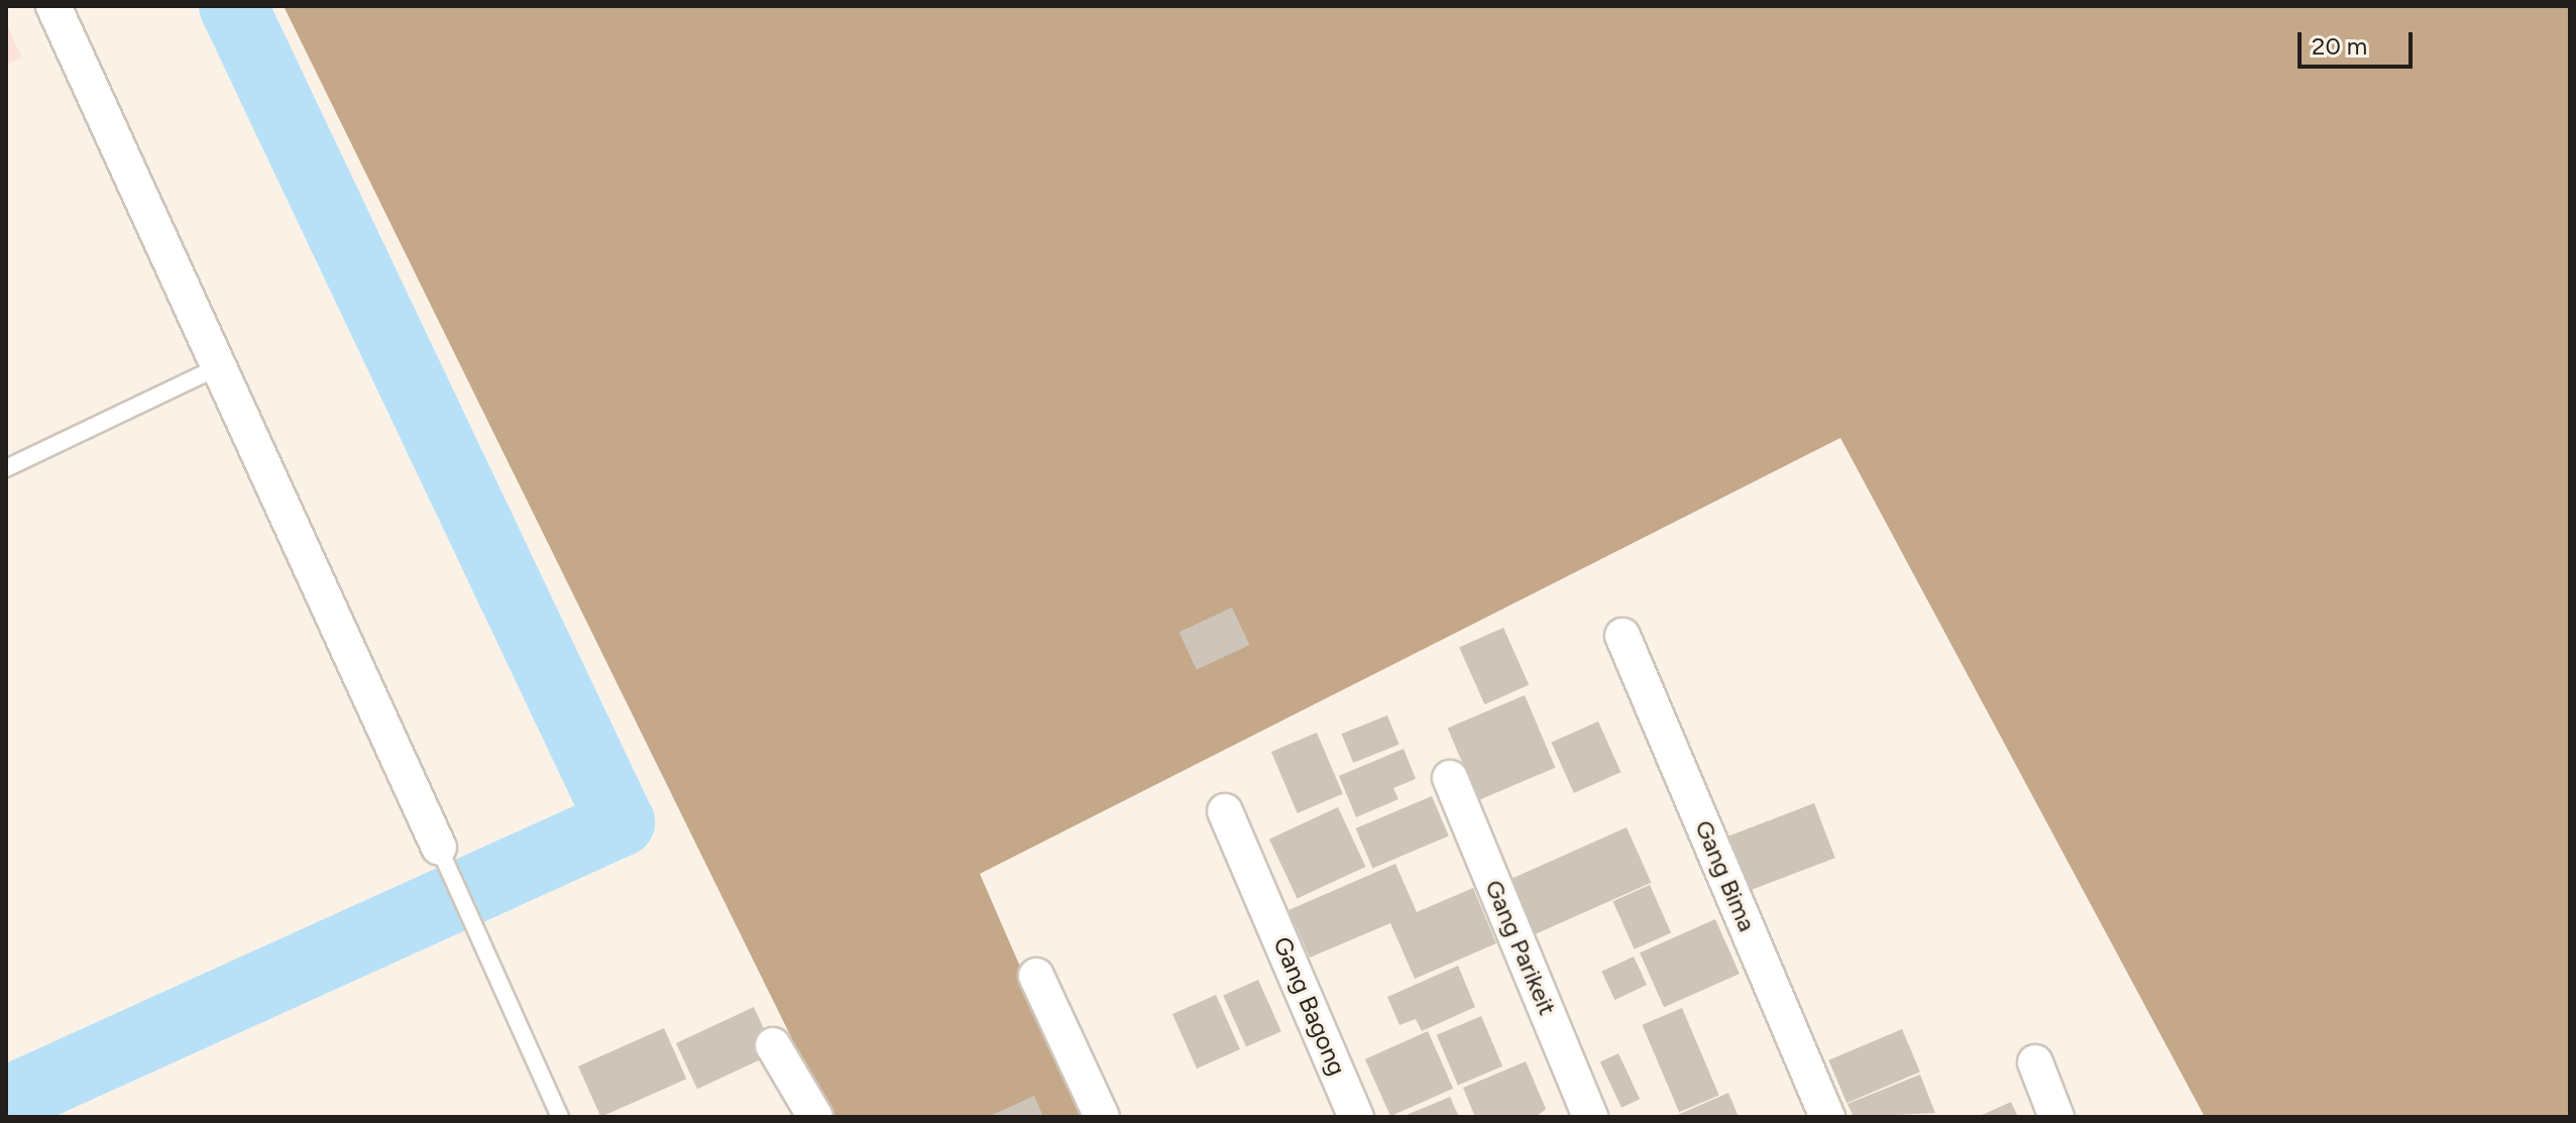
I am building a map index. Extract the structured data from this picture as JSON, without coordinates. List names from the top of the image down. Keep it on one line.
{"streets":{"street":["Gang Bima","Gang Parikeit","Gang Bagong"]},"scale_bar":"20 m"}
